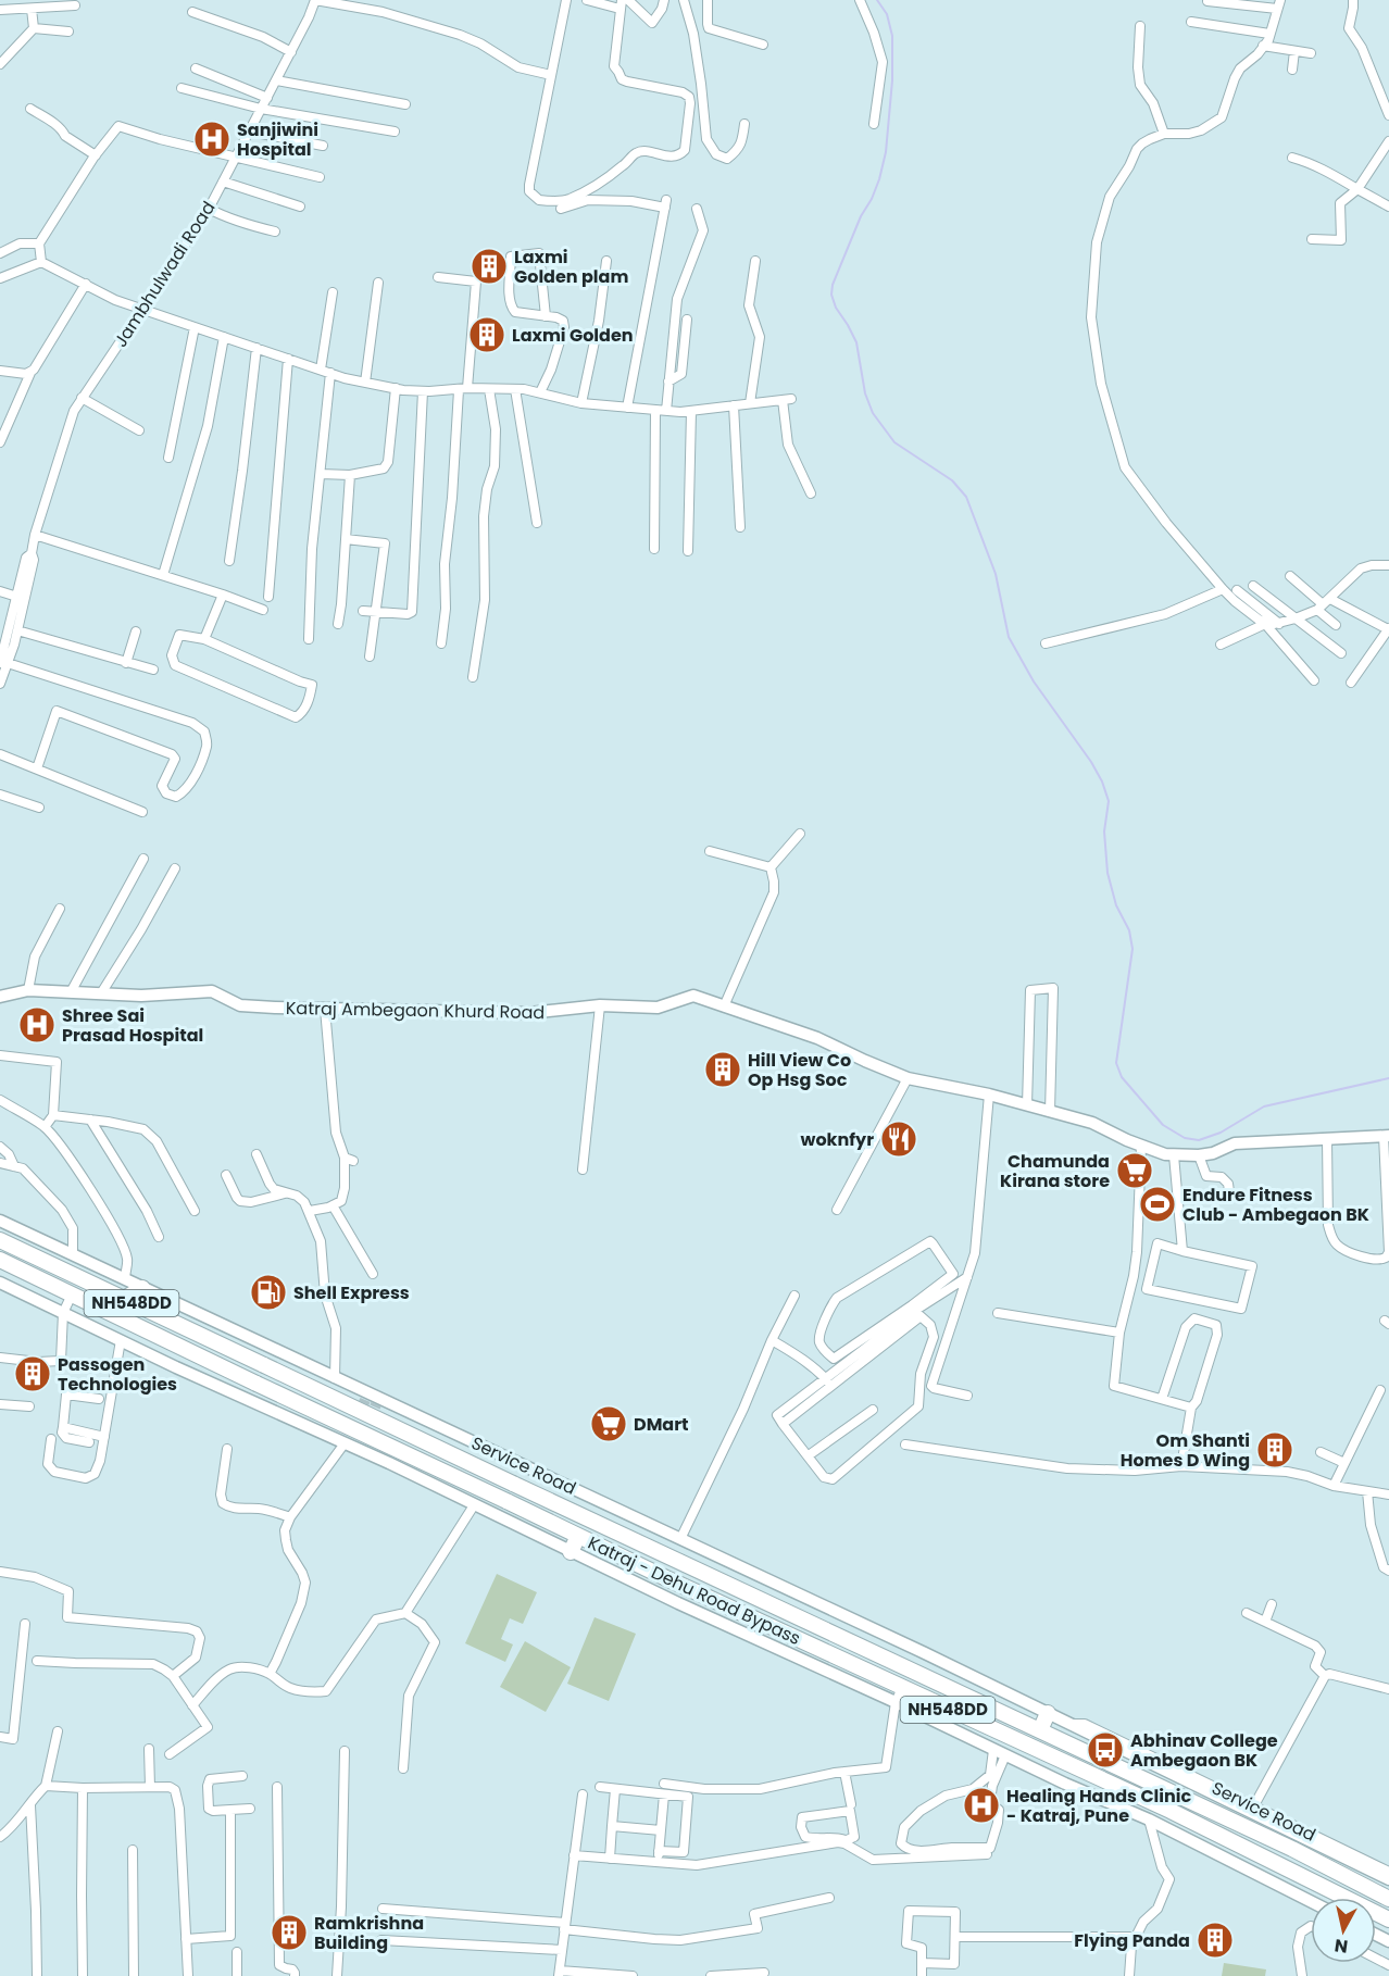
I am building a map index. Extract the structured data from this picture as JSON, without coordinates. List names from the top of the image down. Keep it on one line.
{"streets":{"highway":["NH548DD","Katraj - Dehu Road Bypass"],"street":["Jambhulwadi Road","Katraj Ambegaon Khurd Road","Service Road"]},"places":{"hospital":["Sanjiwini Hospital","Shree Sai Prasad Hospital","Healing Hands Clinic - Katraj, Pune"],"building":["Laxmi Golden plam","Laxmi Golden","Hill View Co Op Hsg Soc","Passogen Technologies","Om Shanti Homes D Wing","Ramkrishna Building","Flying Panda"],"restaurant":["woknfyr"],"supermarket":["Chamunda Kirana store","DMart"],"sports":["Endure Fitness Club - Ambegaon BK"],"fuel station":["Shell Express"],"bus stop":["Abhinav College Ambegaon BK"]},"north":"bottom"}
